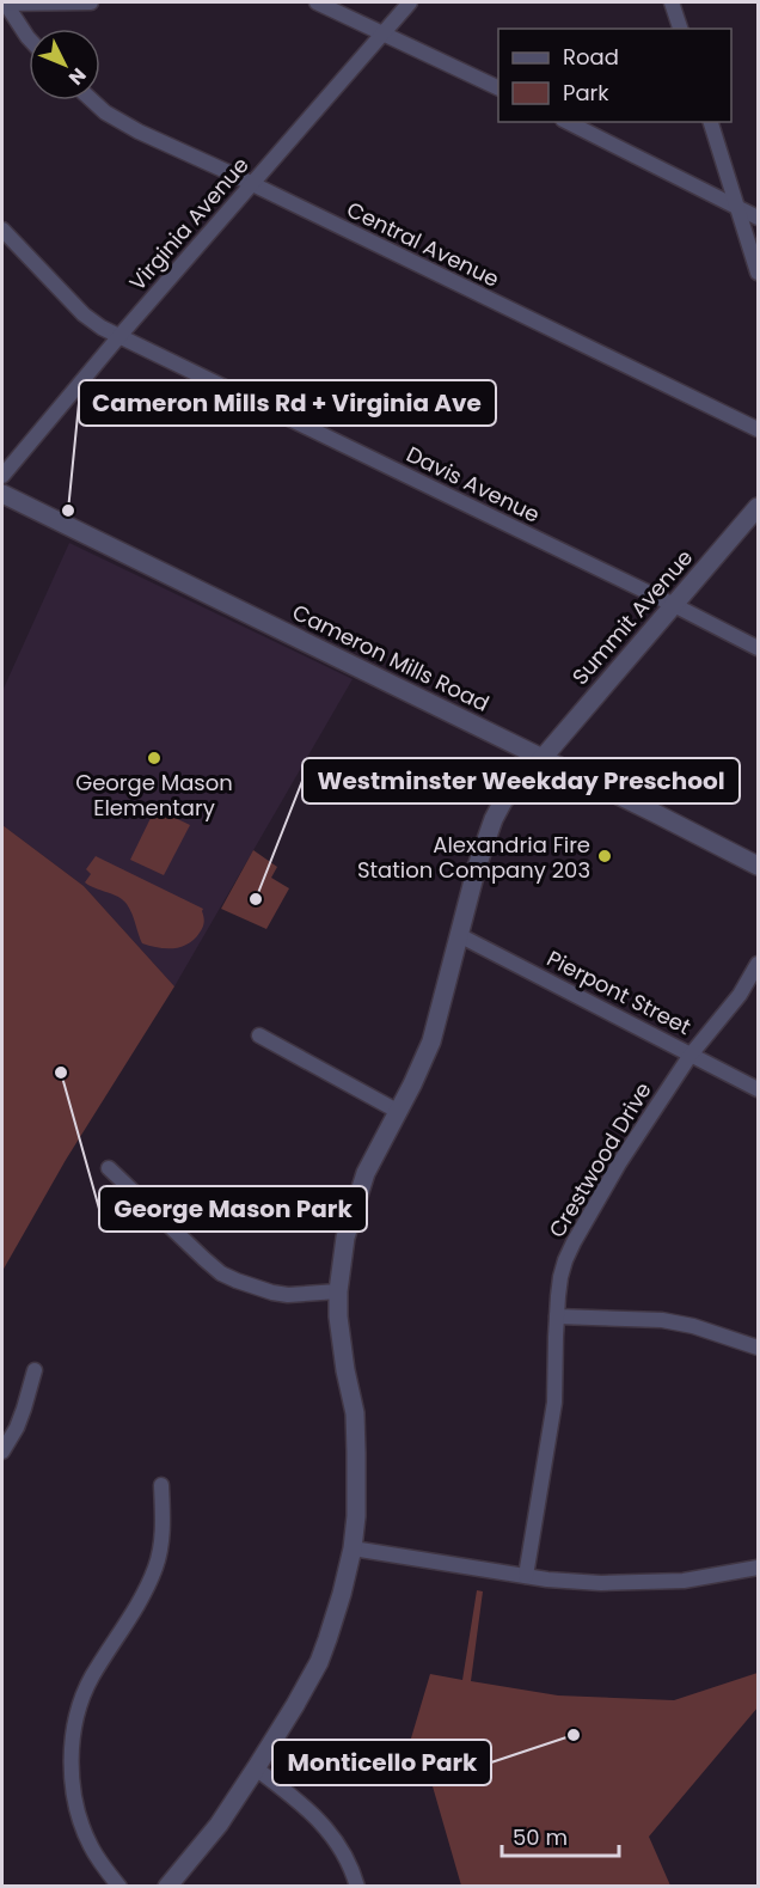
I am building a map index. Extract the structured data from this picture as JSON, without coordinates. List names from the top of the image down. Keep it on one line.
{"streets":{"street":["Virginia Avenue","Central Avenue","Davis Avenue","Summit Avenue","Cameron Mills Road","Pierpont Street","Crestwood Drive"]},"crossings":[["Virginia Avenue","Central Avenue"],["Virginia Avenue","Davis Avenue"],["Davis Avenue","Summit Avenue"],["Summit Avenue","Cameron Mills Road"],["Summit Avenue","Pierpont Street"],["Pierpont Street","Crestwood Drive"]],"places":["Cameron Mills Rd + Virginia Ave","George Mason Elementary","Alexandria Fire Station Company 203","Westminster Weekday Preschool","George Mason Park","Monticello Park"],"legend":["Road","Park"],"scale_bar":"50 m","north":"bottom right"}
